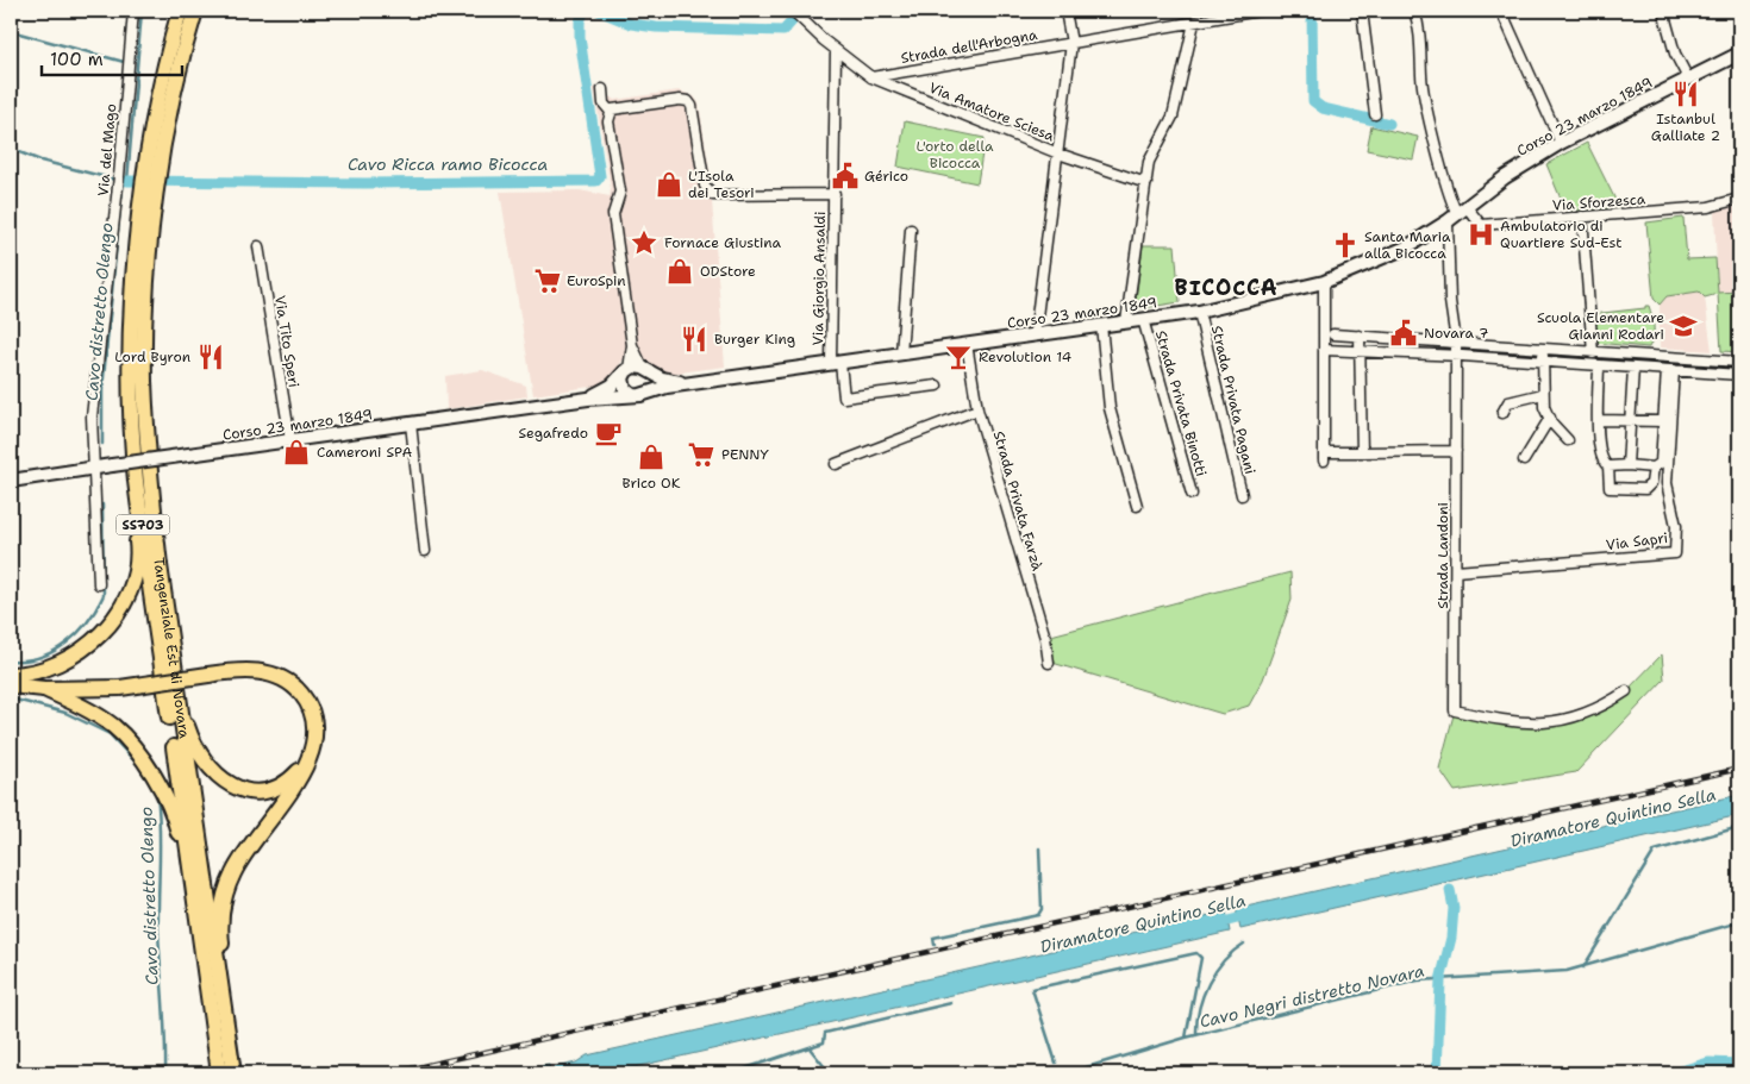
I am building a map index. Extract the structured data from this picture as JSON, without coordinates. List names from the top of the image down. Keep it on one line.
{"streets":{"highway":["SS703","Tangenziale Est di Novara"],"main road":["Corso 23 marzo 1849"],"street":["Strada dell'Arbogna","Via Amatore Sciesa","Via del Mago","Via Sforzesca","Via Giorgio Ansaldi","Via Tito Speri","Strada Privata Pagani","Strada Privata Binotti","Strada Privata Farzà","Via Sapri","Strada Landoni"]},"crossings":[["Strada dell'Arbogna","Via Amatore Sciesa"],["Via Amatore Sciesa","Via Giorgio Ansaldi"],["Corso 23 marzo 1849","Via del Mago"],["Corso 23 marzo 1849","Via Sforzesca"],["Corso 23 marzo 1849","Via Giorgio Ansaldi"],["Corso 23 marzo 1849","Via Tito Speri"],["Corso 23 marzo 1849","Strada Privata Pagani"],["Corso 23 marzo 1849","Strada Privata Binotti"],["Corso 23 marzo 1849","Strada Privata Farzà"],["Corso 23 marzo 1849","Strada Landoni"],["Via Sforzesca","Strada Landoni"],["SS703","Tangenziale Est di Novara"],["Via Sapri","Strada Landoni"]],"districts":["BICOCCA"],"water":["Cavo Ricca ramo Bicocca","Cavo distretto Olengo","Diramatore Quintino Sella","Cavo Negri distretto Novara"],"parks":["L'orto della Bicocca"],"places":{"restaurant":["Istanbul Galliate 2","Burger King","Lord Byron"],"public building":["Gérico","Novara 7"],"shop":["L'Isola dei Tesori","ODStore","Cameroni SPA","Brico OK"],"hospital":["Ambulatorio di Quartiere Sud-Est"],"place":["Fornace Giustina"],"church":["Santa Maria alla Bicocca"],"supermarket":["EuroSpin","PENNY"],"school or university":["Scuola Elementare Gianni Rodari"],"bar":["Revolution 14"],"cafe":["Segafredo"]},"scale_bar":"100 m"}
